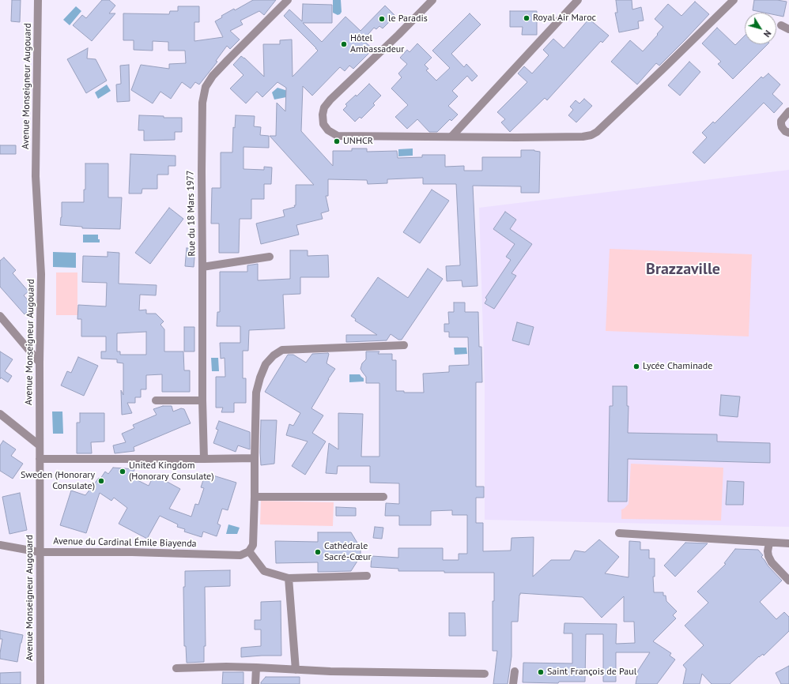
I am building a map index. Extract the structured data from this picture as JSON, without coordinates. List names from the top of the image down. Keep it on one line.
{"streets":{"street":["Avenue Monseigneur Augouard","Rue du 18 Mars 1977","Avenue du Cardinal Émile Biayenda"]},"crossings":[["Avenue Monseigneur Augouard","Avenue du Cardinal Émile Biayenda"]],"districts":["Brazzaville"],"places":["Royal Air Maroc","le Paradis","Hôtel Ambassadeur","UNHCR","Lycée Chaminade","United Kingdom (Honorary Consulate)","Sweden (Honorary Consulate)","Cathédrale Sacré-Cœur","Saint François de Paul"],"north":"bottom right"}
